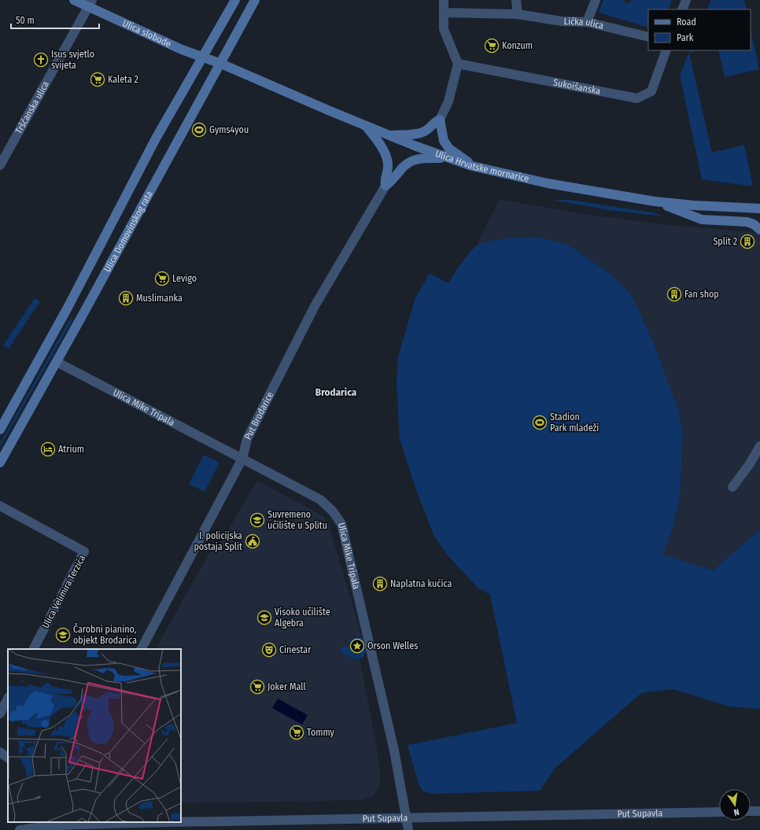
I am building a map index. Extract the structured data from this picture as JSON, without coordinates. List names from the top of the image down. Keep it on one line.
{"streets":{"main road":["Ulica slobode","Ulica Hrvatske mornarice","Ulica Domovinskog rata"],"street":["Lička ulica","Sukoišanska","Tršćanska ulica","Ulica Mike Tripala","Put Brodarice","Ulica Velimira Terzića","Put Supavla"]},"crossings":[["Ulica slobode","Tršćanska ulica"],["Ulica slobode","Ulica Hrvatske mornarice"],["Ulica slobode","Ulica Domovinskog rata"],["Ulica Hrvatske mornarice","Ulica Domovinskog rata"],["Ulica Domovinskog rata","Ulica Mike Tripala"],["Ulica Mike Tripala","Put Brodarice"],["Ulica Mike Tripala","Put Supavla"]],"districts":["Brodarica"],"places":{"supermarket":["Konzum","Kaleta 2","Levigo","Joker Mall","Tommy"],"church":["Isus svjetlo svijeta"],"sports":["Gyms4you","Stadion Park mladeži"],"building":["Split 2","Fan shop","Muslimanka","Naplatna kućica"],"hotel":["Atrium"],"school or university":["Suvremeno učilište u Splitu","Visoko učilište Algebra","Čarobni pianino, objekt Brodarica"],"public building":["I. policijska postaja Split"],"place":["Orson Welles"],"theatre":["Cinestar"]},"legend":["Road","Park"],"scale_bar":"50 m","north":"bottom"}
